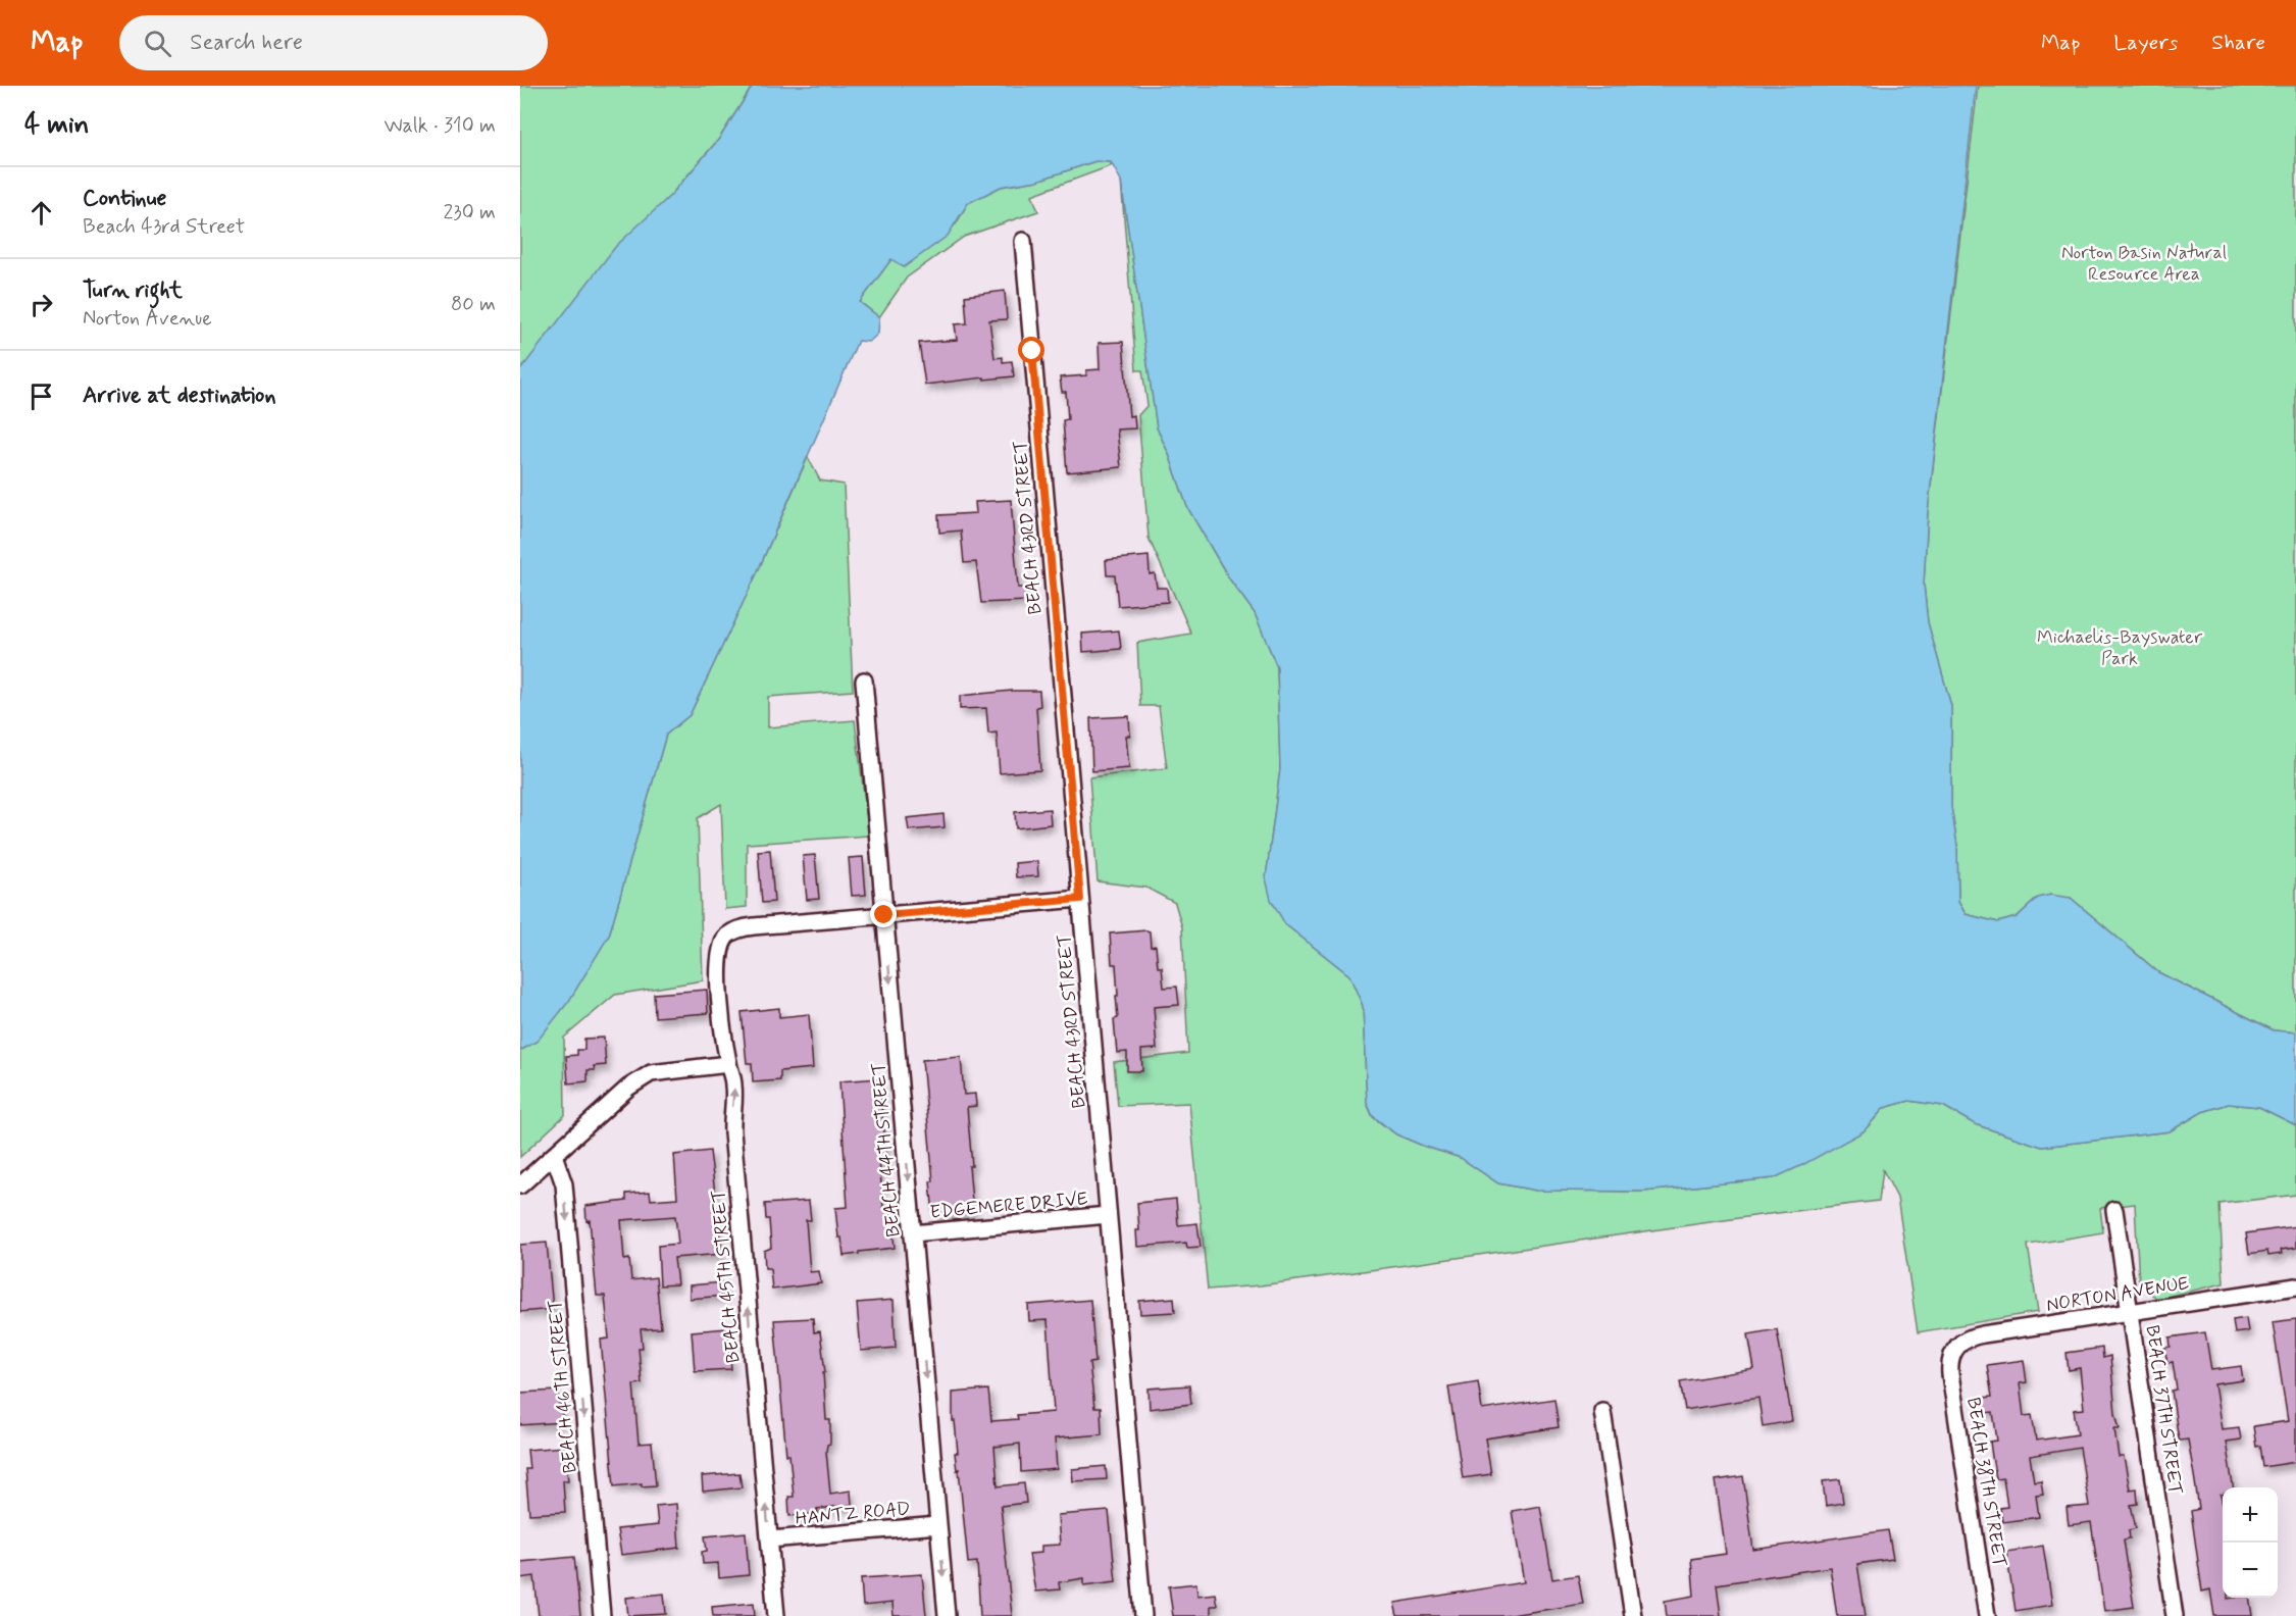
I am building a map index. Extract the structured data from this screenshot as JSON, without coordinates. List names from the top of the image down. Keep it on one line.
{"streets":{"street":["BEACH 43RD STREET","BEACH 44TH STREET","EDGEMERE DRIVE","BEACH 45TH STREET","NORTON AVENUE","BEACH 46TH STREET","BEACH 37TH STREET","BEACH 38TH STREET","HANTZ ROAD"]},"crossings":[["BEACH 43RD STREET","EDGEMERE DRIVE"],["BEACH 44TH STREET","EDGEMERE DRIVE"],["BEACH 44TH STREET","BEACH 45TH STREET"],["BEACH 44TH STREET","HANTZ ROAD"],["BEACH 45TH STREET","HANTZ ROAD"],["NORTON AVENUE","BEACH 37TH STREET"],["NORTON AVENUE","BEACH 38TH STREET"]],"one_way":["BEACH 44TH STREET","BEACH 45TH STREET","BEACH 46TH STREET"],"parks":["Norton Basin Natural Resource Area","Michaelis-Bayswater Park"],"page":{"header":"Map","search":"Search here","nav":["Map","Layers","Share"],"heading":["4 min","Walk · 310 m"],"list":[["Continue","Beach 43rd Street","230 m"],["Turn right","Norton Avenue","80 m"],"Arrive at destination"],"map_buttons":["+","−"]}}
